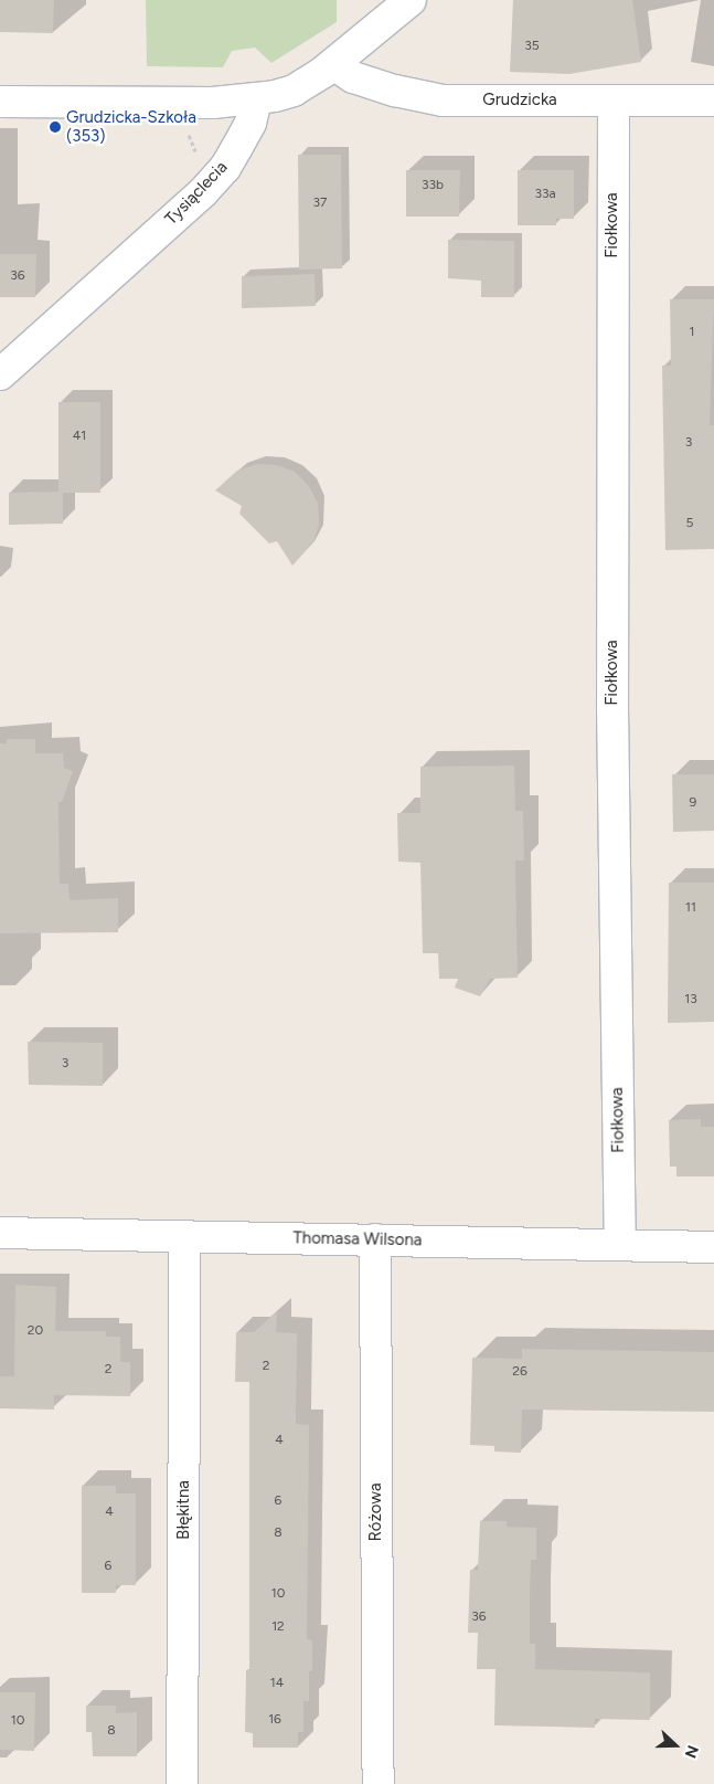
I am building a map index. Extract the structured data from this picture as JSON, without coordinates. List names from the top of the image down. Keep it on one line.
{"streets":{"street":["Grudzicka","Tysiąclecia","Fiołkowa","Thomasa Wilsona","Błękitna","Różowa"]},"crossings":[["Grudzicka","Fiołkowa"],["Fiołkowa","Thomasa Wilsona"],["Thomasa Wilsona","Błękitna"],["Thomasa Wilsona","Różowa"]],"places":["Grudzicka-Szkoła (353)"],"house_numbers":["35","33b","33a","37","36","1","41","3","5","9","11","13","3","20","2","2","26","4","6","4","8","6","10","36","12","14","16","10","8"],"north":"right"}
